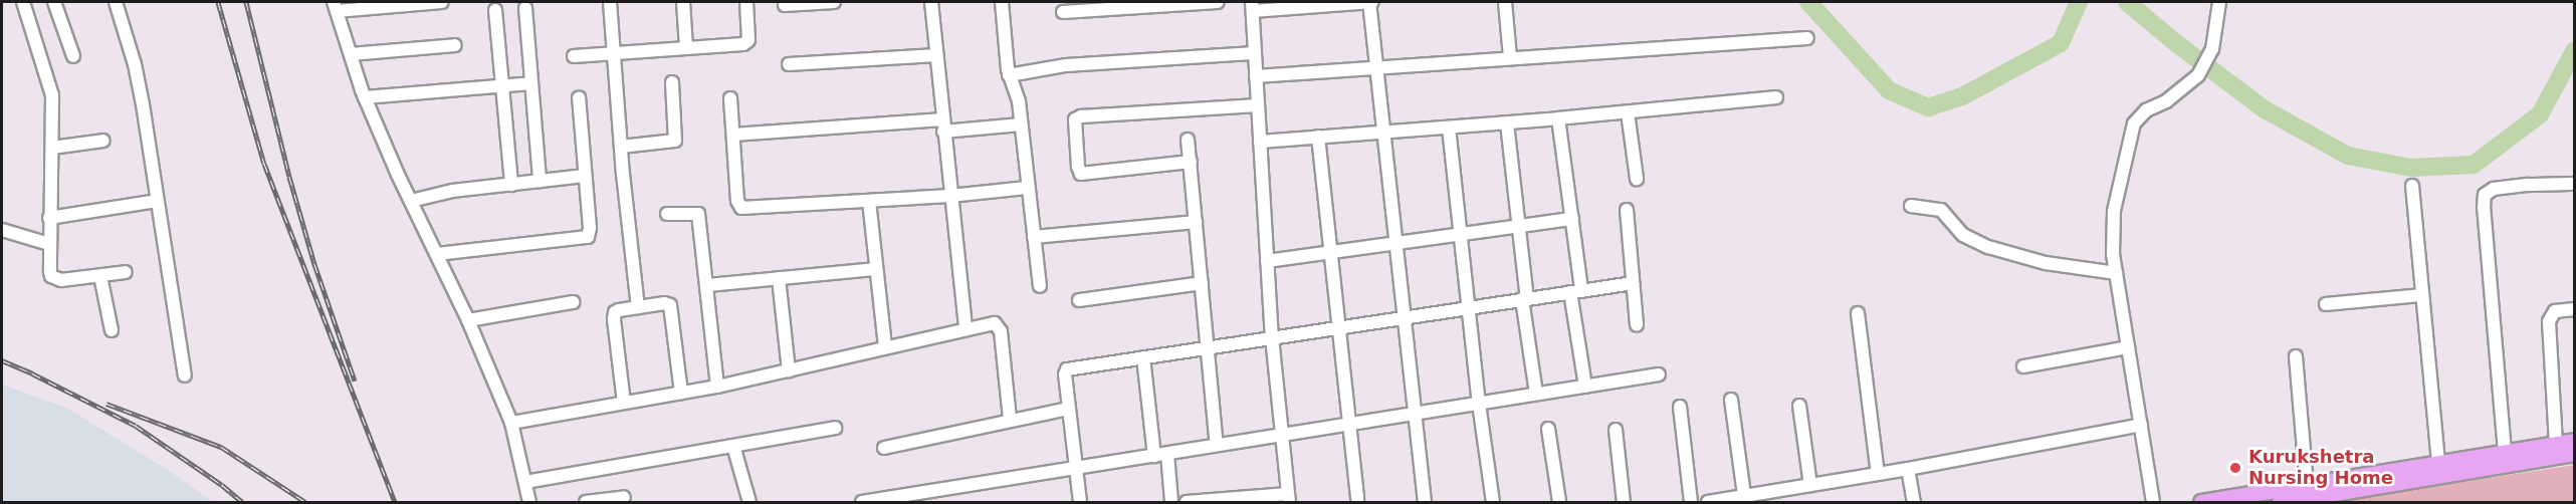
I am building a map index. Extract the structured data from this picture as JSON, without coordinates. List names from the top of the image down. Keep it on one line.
{"places":["Kurukshetra Nursing Home"]}
